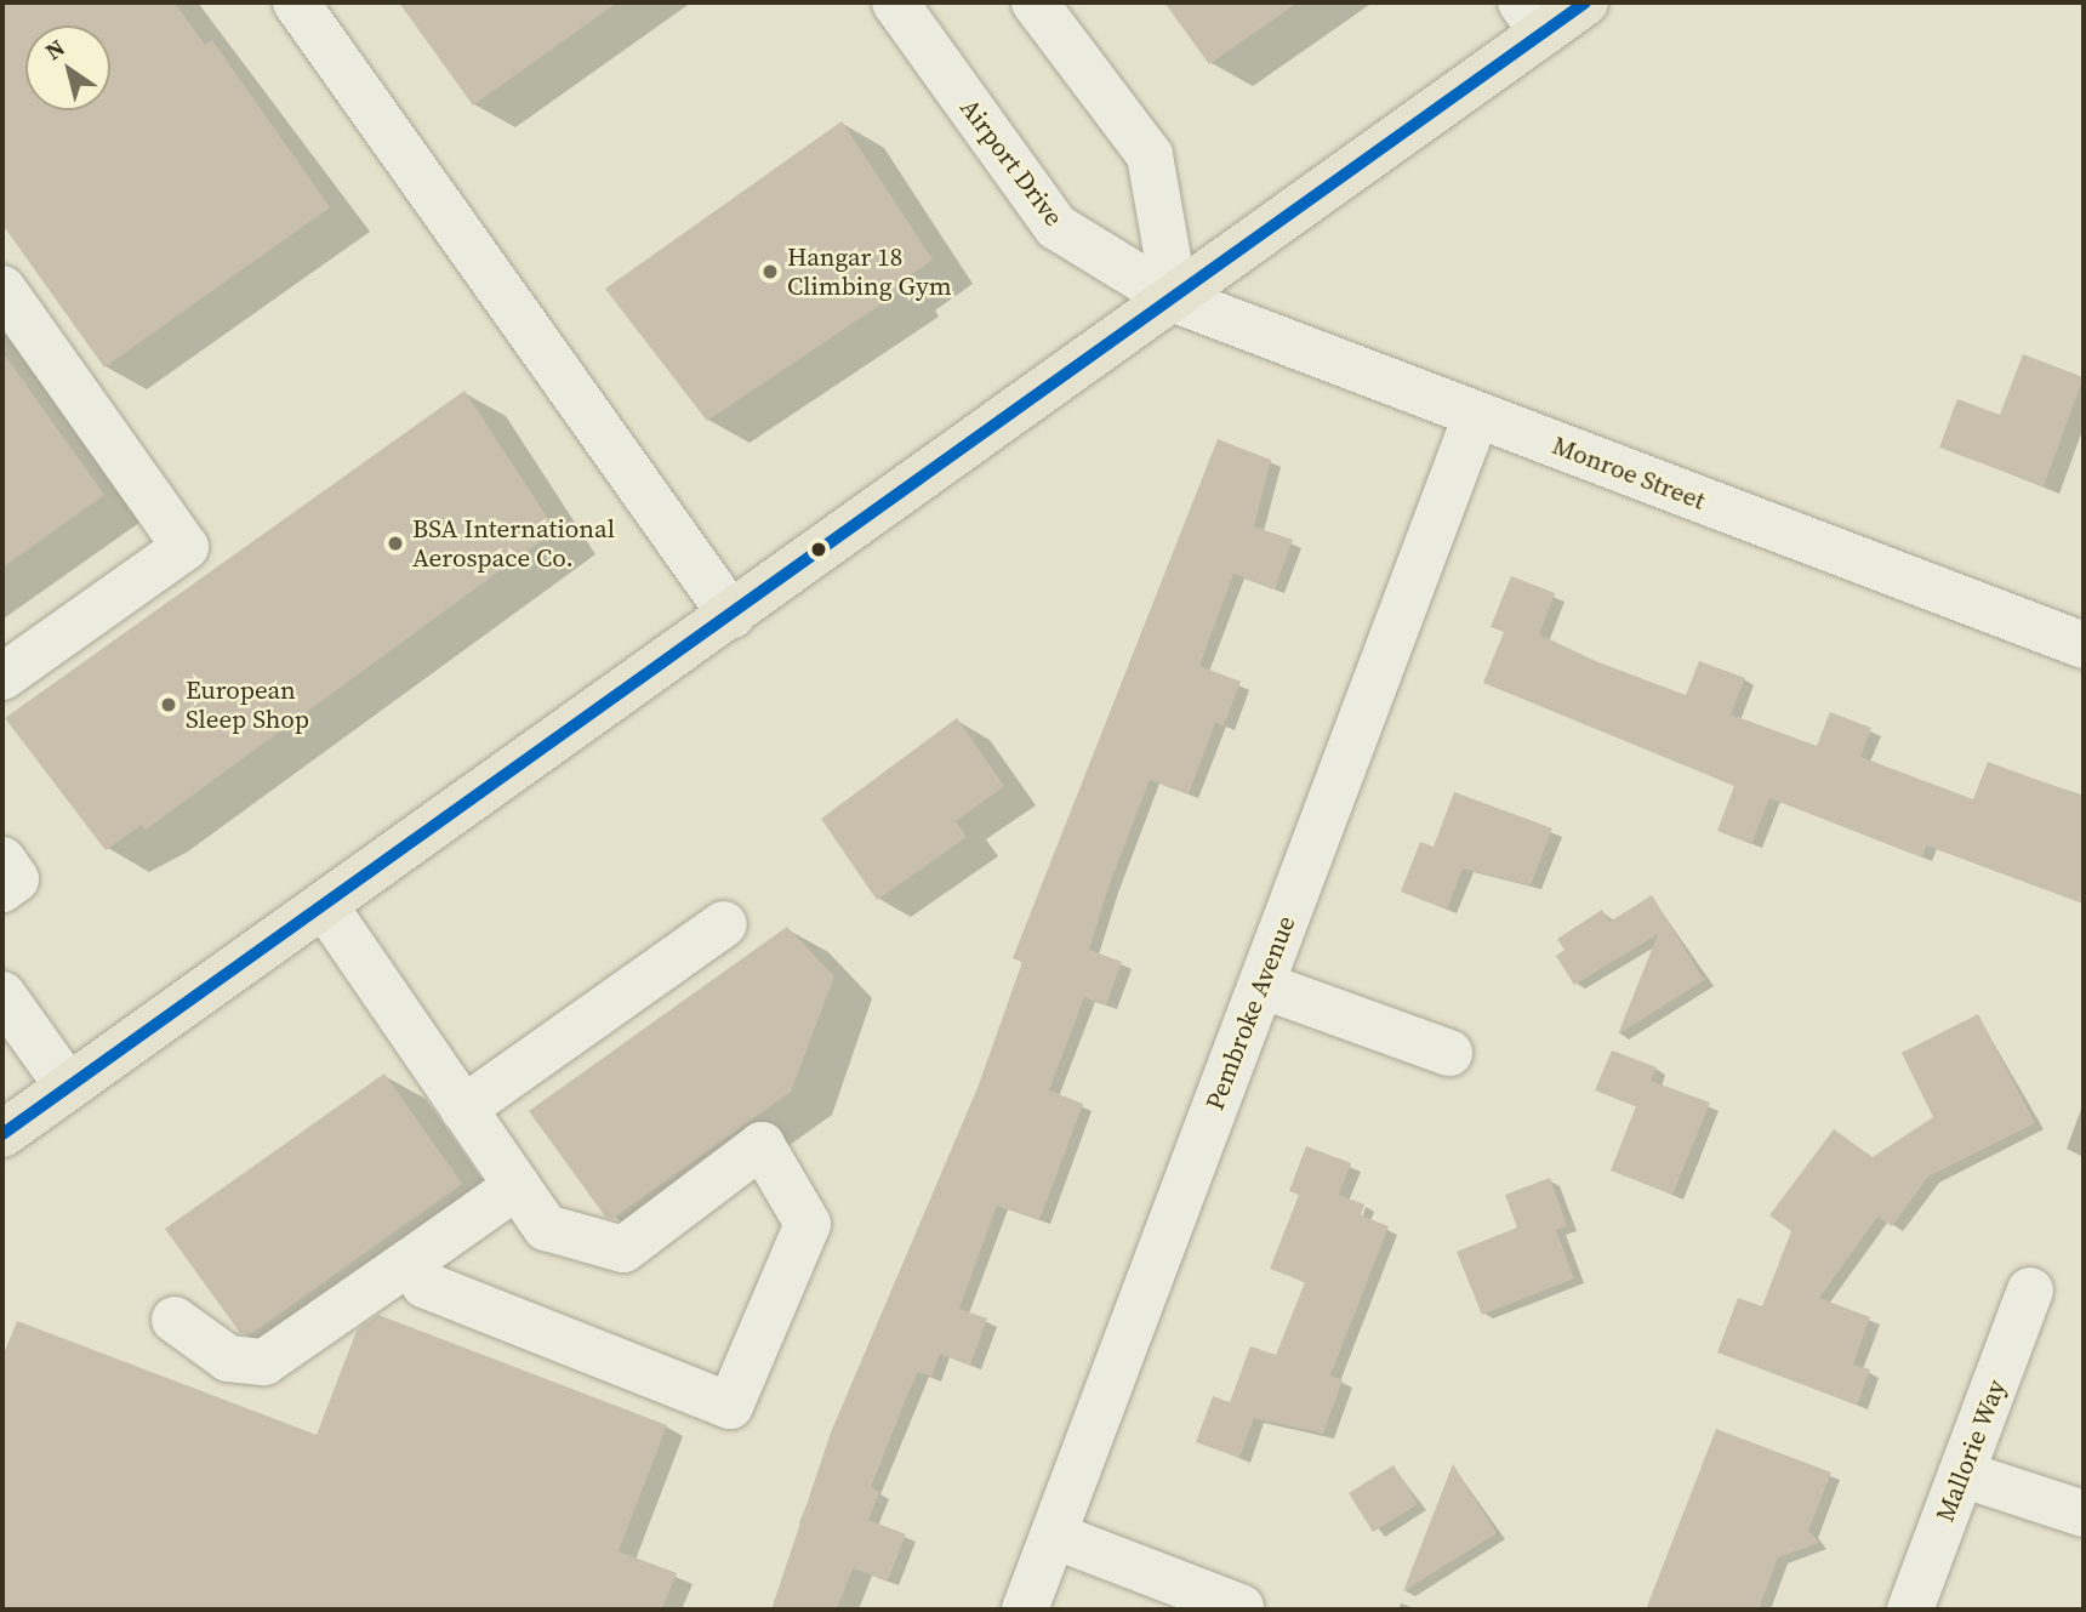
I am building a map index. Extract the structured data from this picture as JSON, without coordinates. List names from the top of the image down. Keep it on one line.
{"streets":{"street":["Airport Drive","Monroe Street","Pembroke Avenue","Mallorie Way"]},"crossings":[["Airport Drive","Monroe Street"],["Monroe Street","Pembroke Avenue"]],"places":["Hangar 18 Climbing Gym","BSA International Aerospace Co.","European Sleep Shop"],"north":"top left"}
